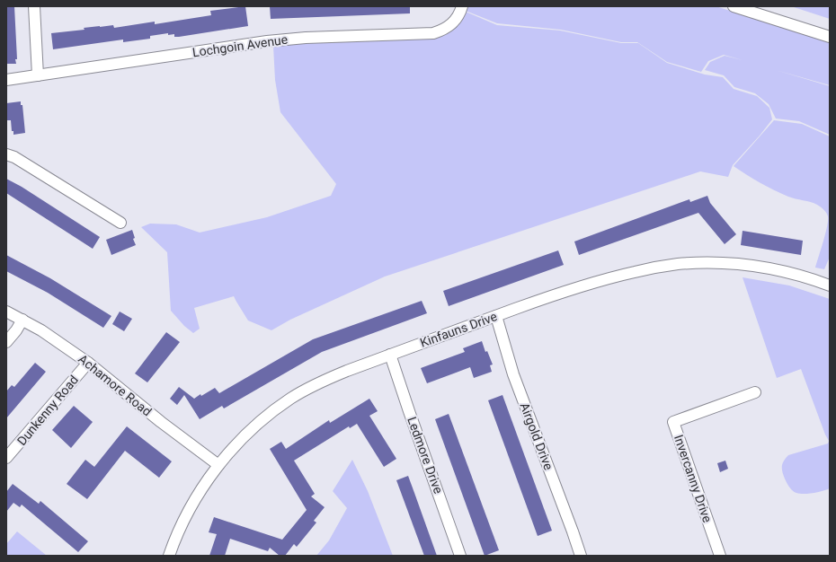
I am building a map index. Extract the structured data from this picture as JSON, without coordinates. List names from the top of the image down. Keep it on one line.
{"streets":{"street":["Lochgoin Avenue","Kinfauns Drive","Achamore Road","Dunkenny Road","Airgold Drive","Ledmore Drive","Invercanny Drive"]},"crossings":[["Kinfauns Drive","Achamore Road"],["Kinfauns Drive","Airgold Drive"],["Kinfauns Drive","Ledmore Drive"],["Achamore Road","Dunkenny Road"]]}
